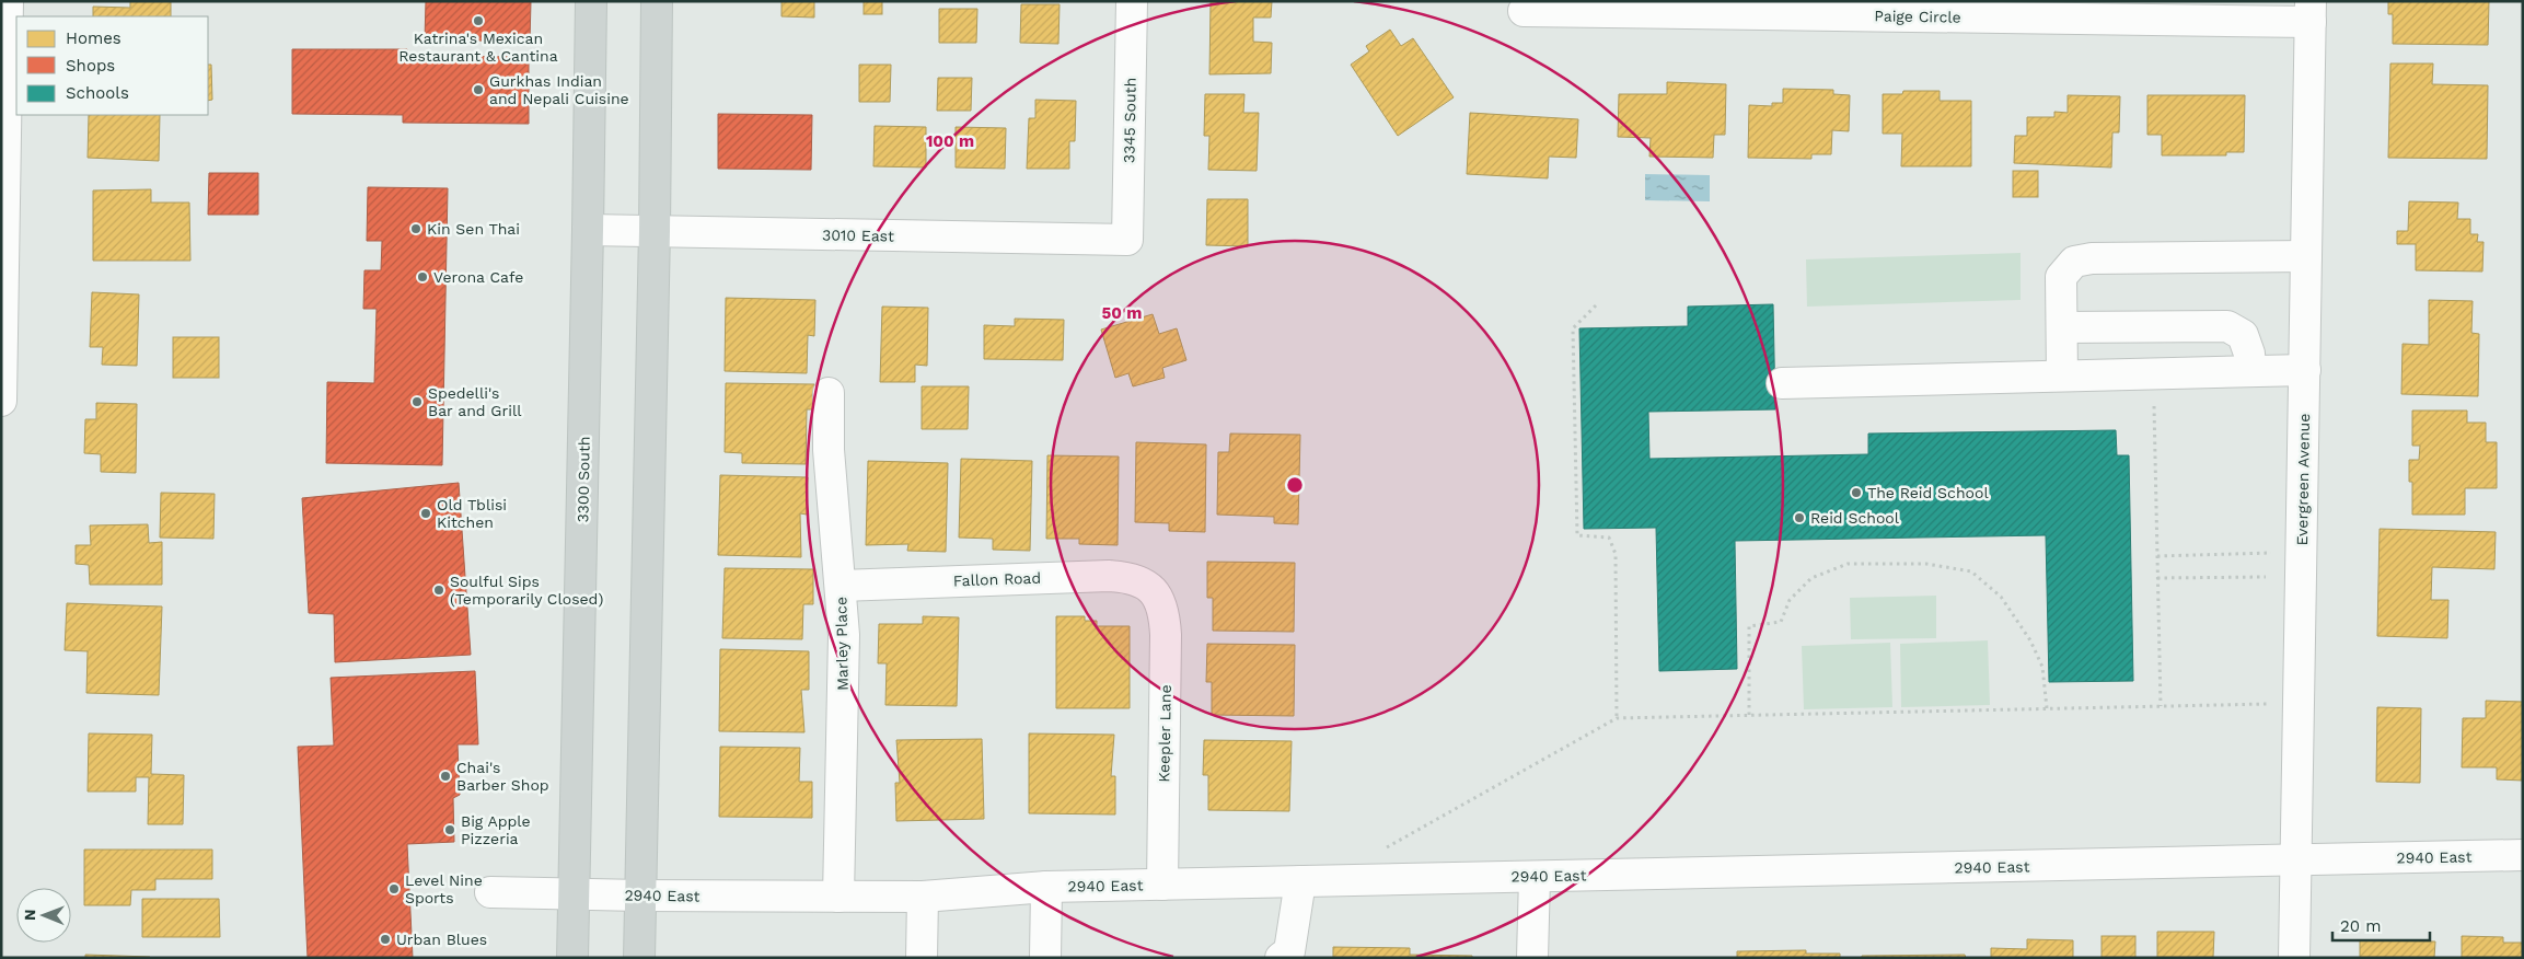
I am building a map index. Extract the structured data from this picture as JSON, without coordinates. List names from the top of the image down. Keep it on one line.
{"streets":{"main road":["3300 South"],"street":["Paige Circle","3345 South","3010 East","Evergreen Avenue","Fallon Road","Marley Place","Keepler Lane","2940 East"]},"crossings":[["Paige Circle","Evergreen Avenue"],["3345 South","3010 East"],["3010 East","3300 South"],["3300 South","2940 East"],["Evergreen Avenue","2940 East"],["Fallon Road","Marley Place"],["Fallon Road","Keepler Lane"],["Marley Place","2940 East"],["Keepler Lane","2940 East"]],"places":["Katrina's Mexican Restaurant & Cantina","Gurkhas Indian and Nepali Cuisine","Kin Sen Thai","Verona Cafe","Spedelli's Bar and Grill","The Reid School","Old Tblisi Kitchen","Reid School","Soulful Sips (Temporarily Closed)","Chai's Barber Shop","Big Apple Pizzeria","Level Nine Sports","Urban Blues"],"legend":["Homes","Shops","Schools"],"scale_bar":"20 m","north":"left","rings":["100 m","50 m"]}
